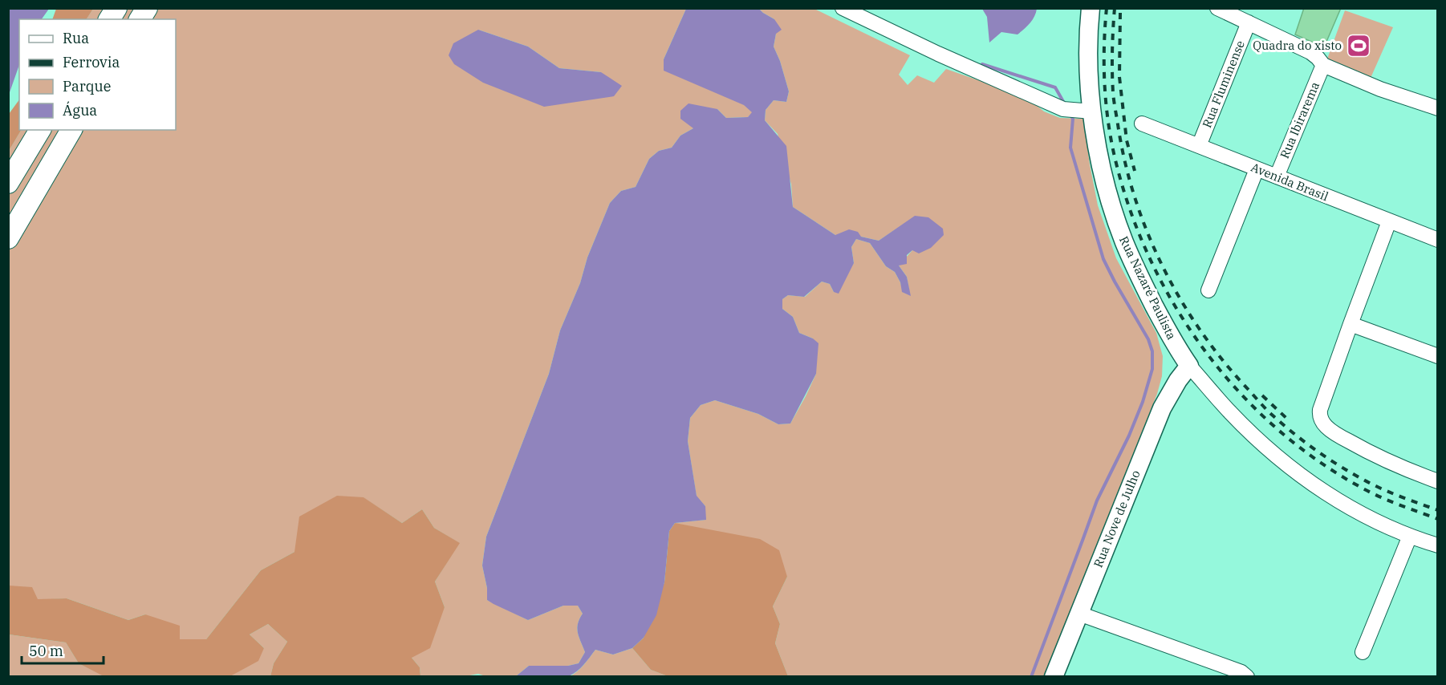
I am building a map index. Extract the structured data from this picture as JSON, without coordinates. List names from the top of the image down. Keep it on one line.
{"streets":{"main road":["Rua Nazaré Paulista","Rua Nove de Julho"],"street":["Rua Fluminense","Rua Ibirarema","Avenida Brasil"]},"crossings":[["Rua Fluminense","Avenida Brasil"],["Rua Ibirarema","Avenida Brasil"],["Rua Nazaré Paulista","Rua Nove de Julho"]],"places":{"sports":["Quadra do xisto"]},"legend":["Rua","Ferrovia","Parque","Água"],"scale_bar":"50 m"}
